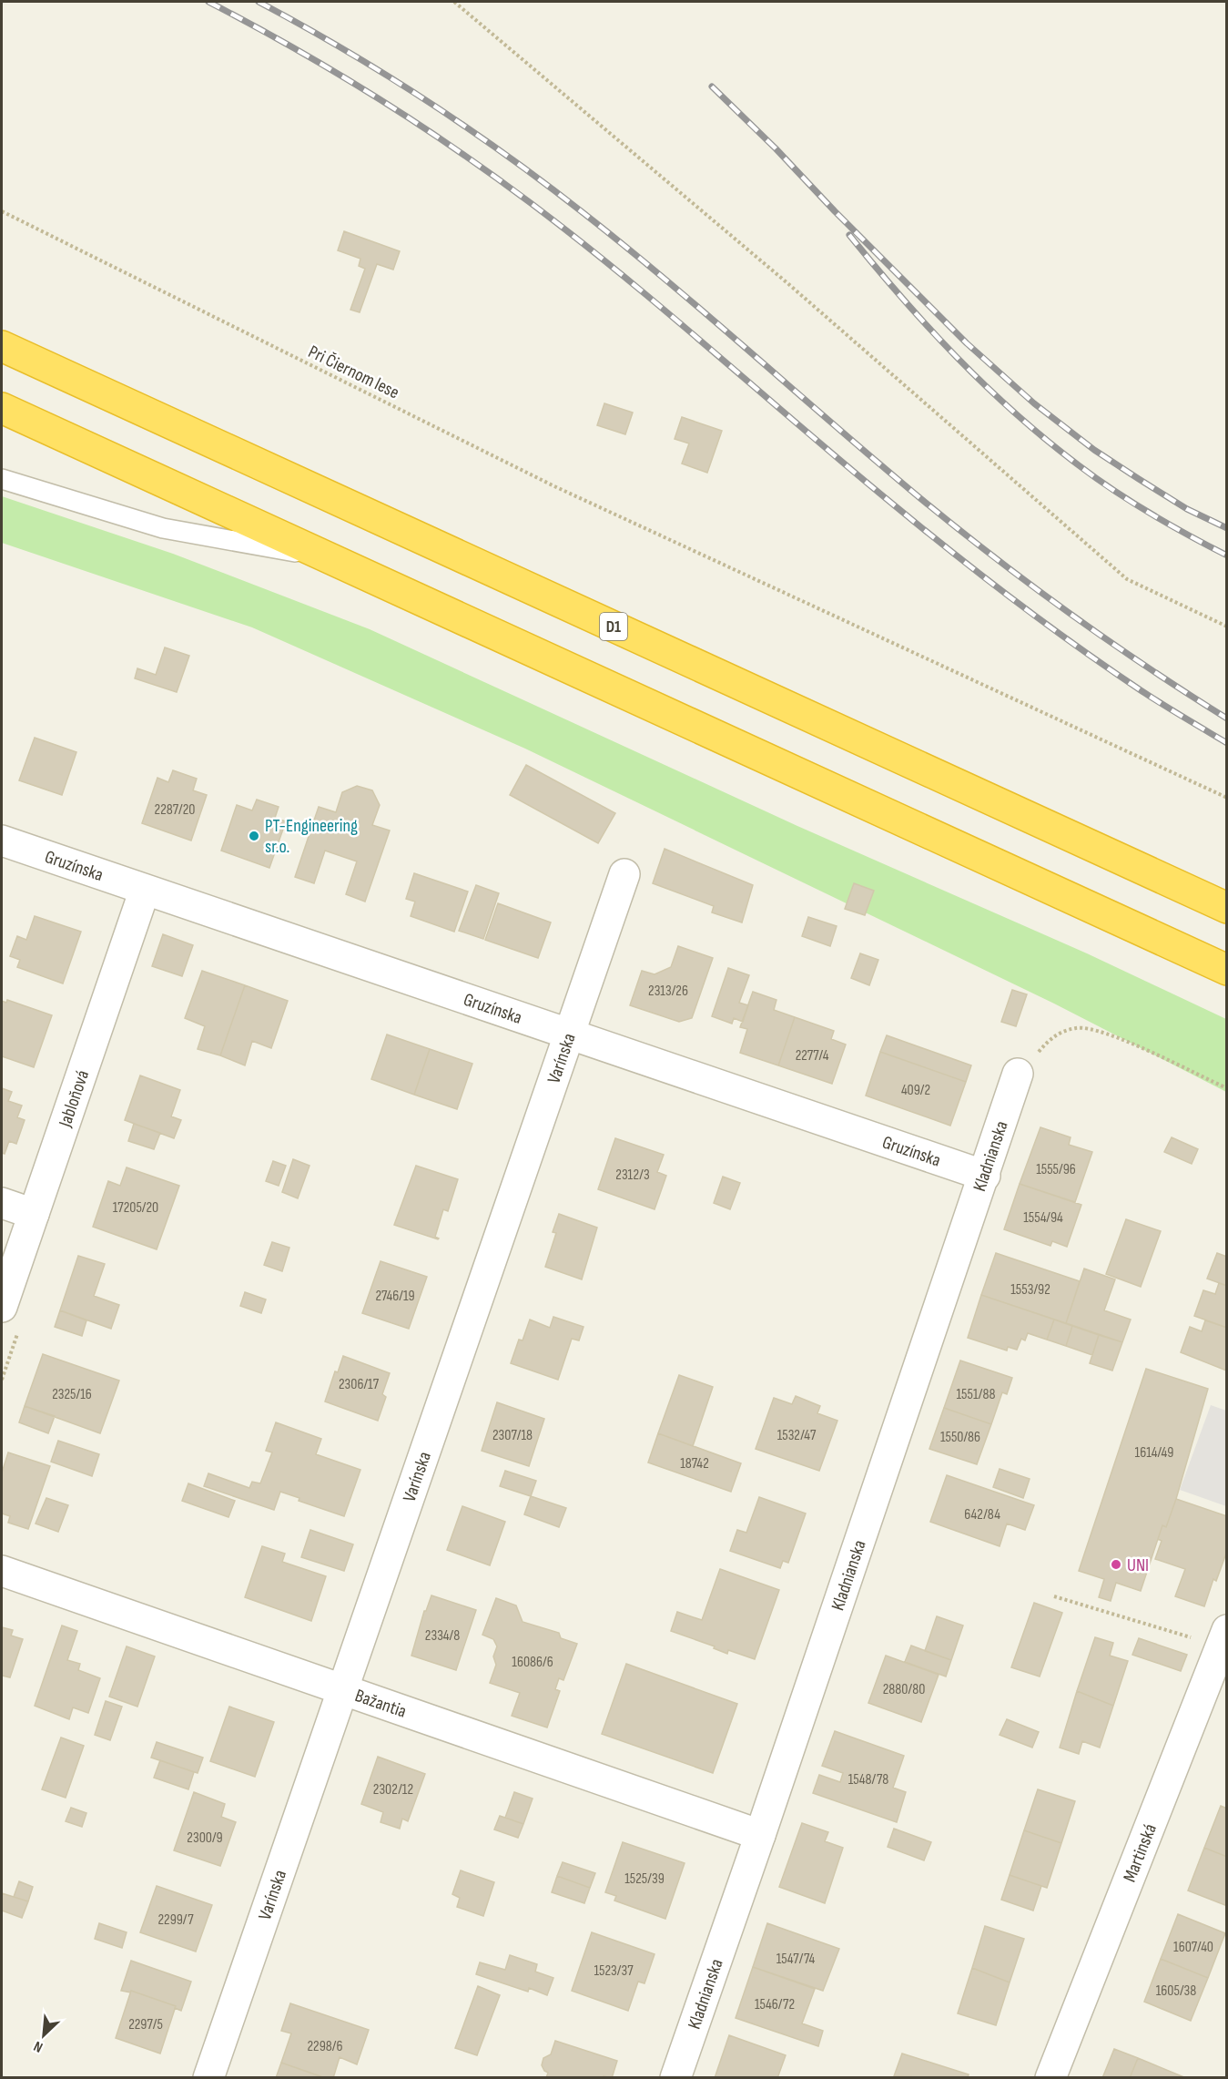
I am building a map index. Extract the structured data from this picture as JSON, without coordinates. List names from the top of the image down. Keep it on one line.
{"streets":{"highway":["D1"],"street":["Gruzínska","Varínska","Jabloňová","Kladnianska","Bažantia","Martinská"],"path":["Pri Čiernom lese"]},"crossings":[["Gruzínska","Varínska"],["Gruzínska","Jabloňová"],["Gruzínska","Kladnianska"],["Varínska","Bažantia"],["Kladnianska","Bažantia"]],"places":["PT-Engineering sr.o.","UNI"],"house_numbers":["2287/20","2313/26","2277/4","409/2","1555/96","2312/3","17205/20","1554/94","1553/92","2746/19","2306/17","2325/16","1551/88","2307/18","1532/47","1550/86","1614/49","18742","642/84","2334/8","16086/6","2880/80","1548/78","2302/12","2300/9","1525/39","2299/7","1607/40","1547/74","1523/37","1605/38","1546/72","2297/5","2298/6"],"north":"bottom left"}
